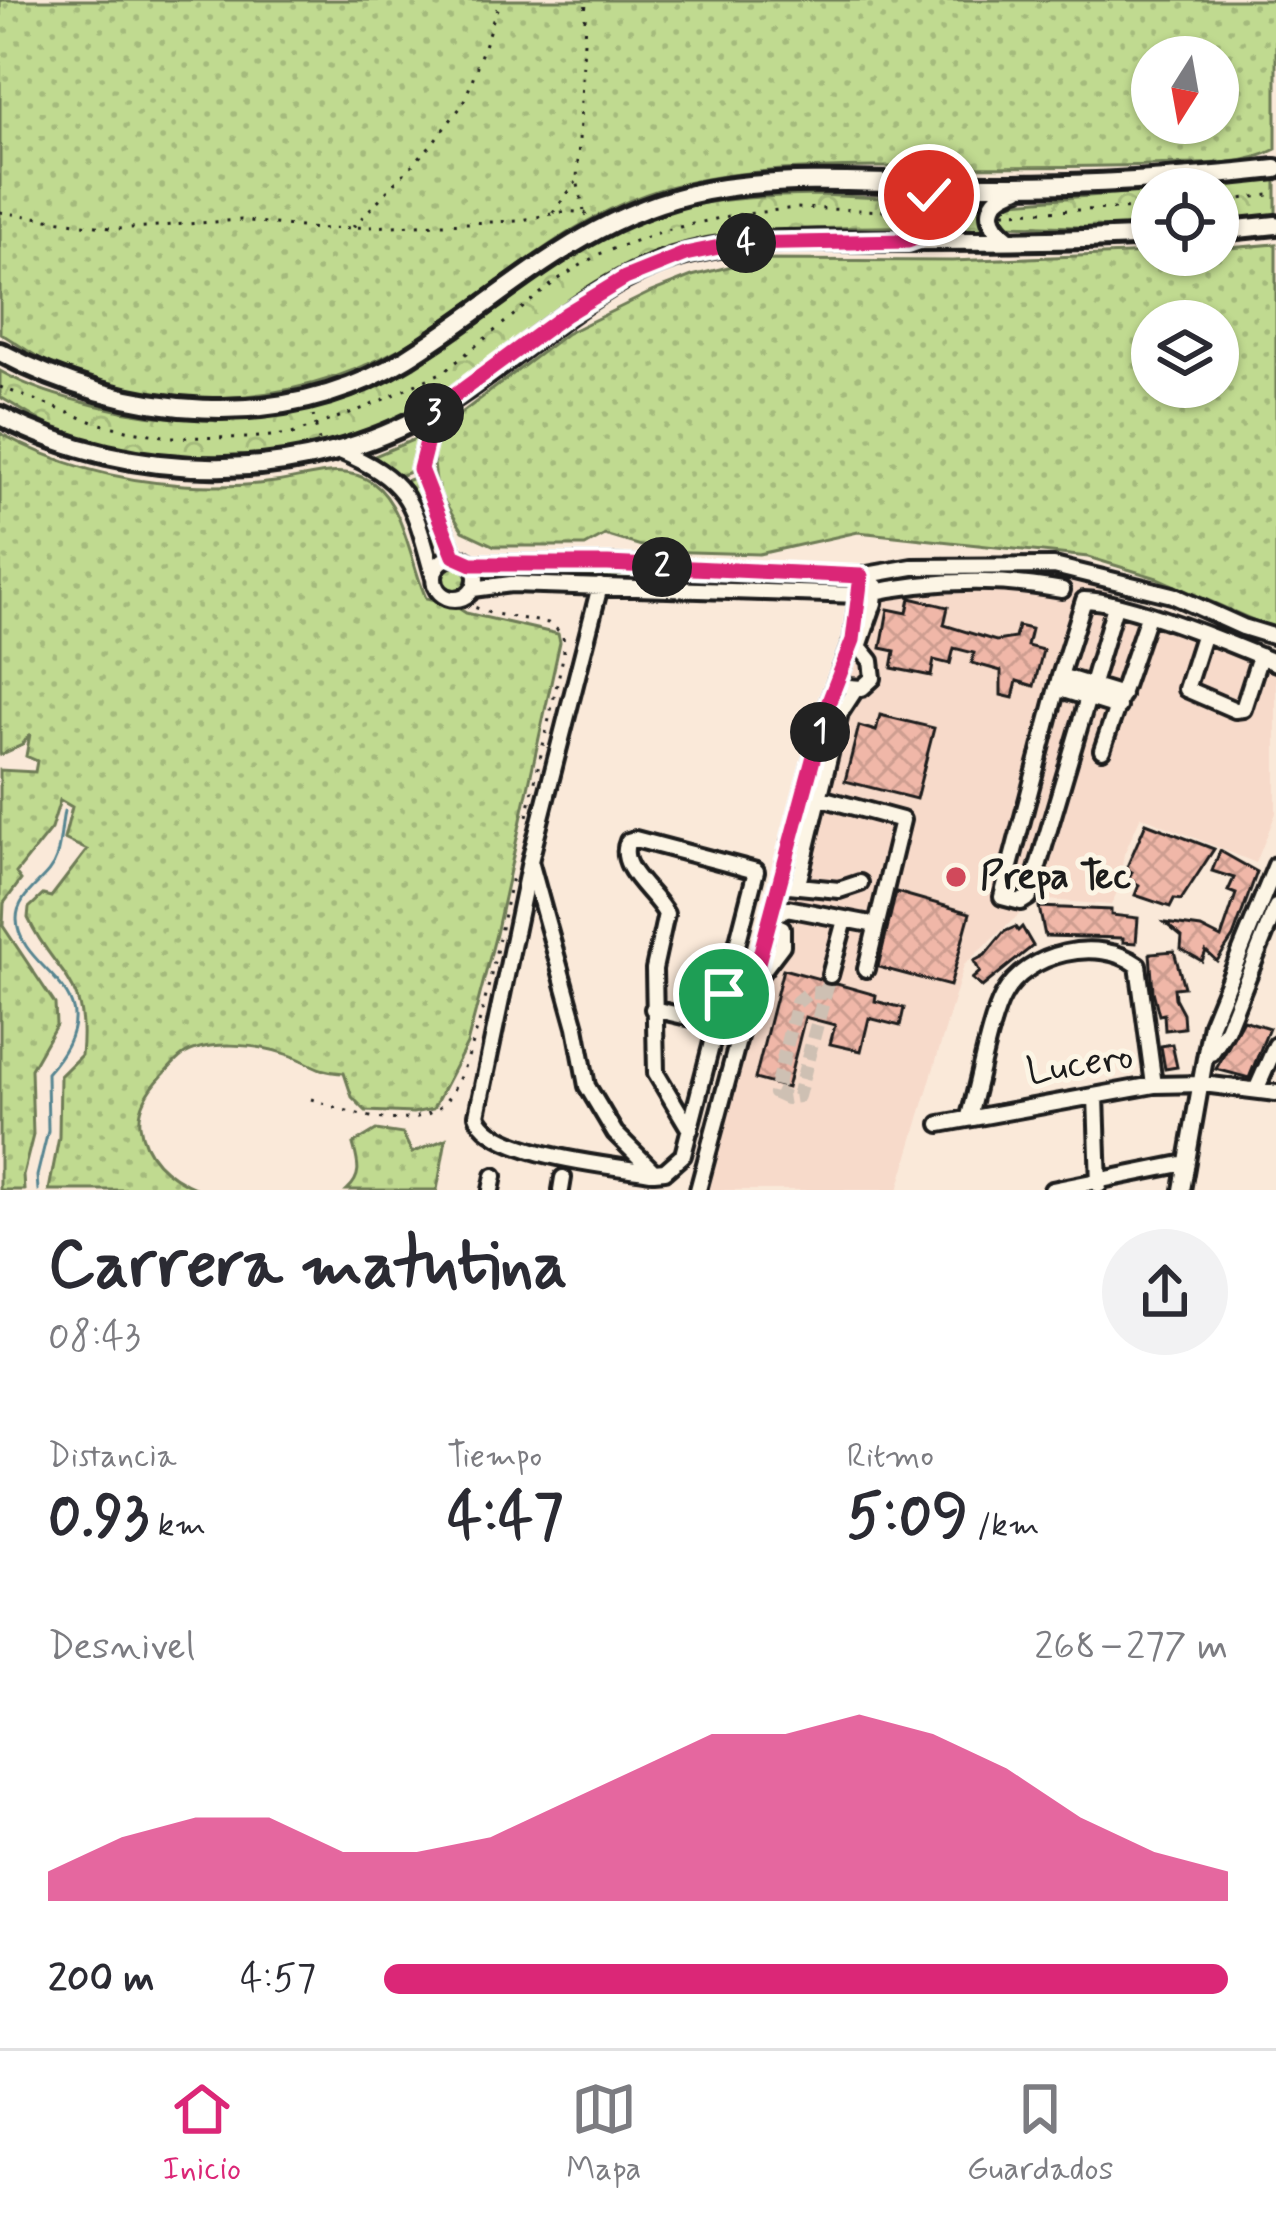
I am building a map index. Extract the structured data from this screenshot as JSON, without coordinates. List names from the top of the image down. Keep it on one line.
{"streets":{"street":["Lucero"]},"places":["Prepa Tec"],"north":"bottom","page":{"pins":["4","3","2","1"],"heading":["Carrera matutina","08:43"],"stats":[["Distancia","0.93 km"],["Tiempo","4:47"],["Ritmo","5:09 /km"]],"chart":["Desnivel","268–277 m"],"list":[{"name":"200 m","note":"4:57"}],"tabs":["Inicio","Mapa","Guardados"]}}
